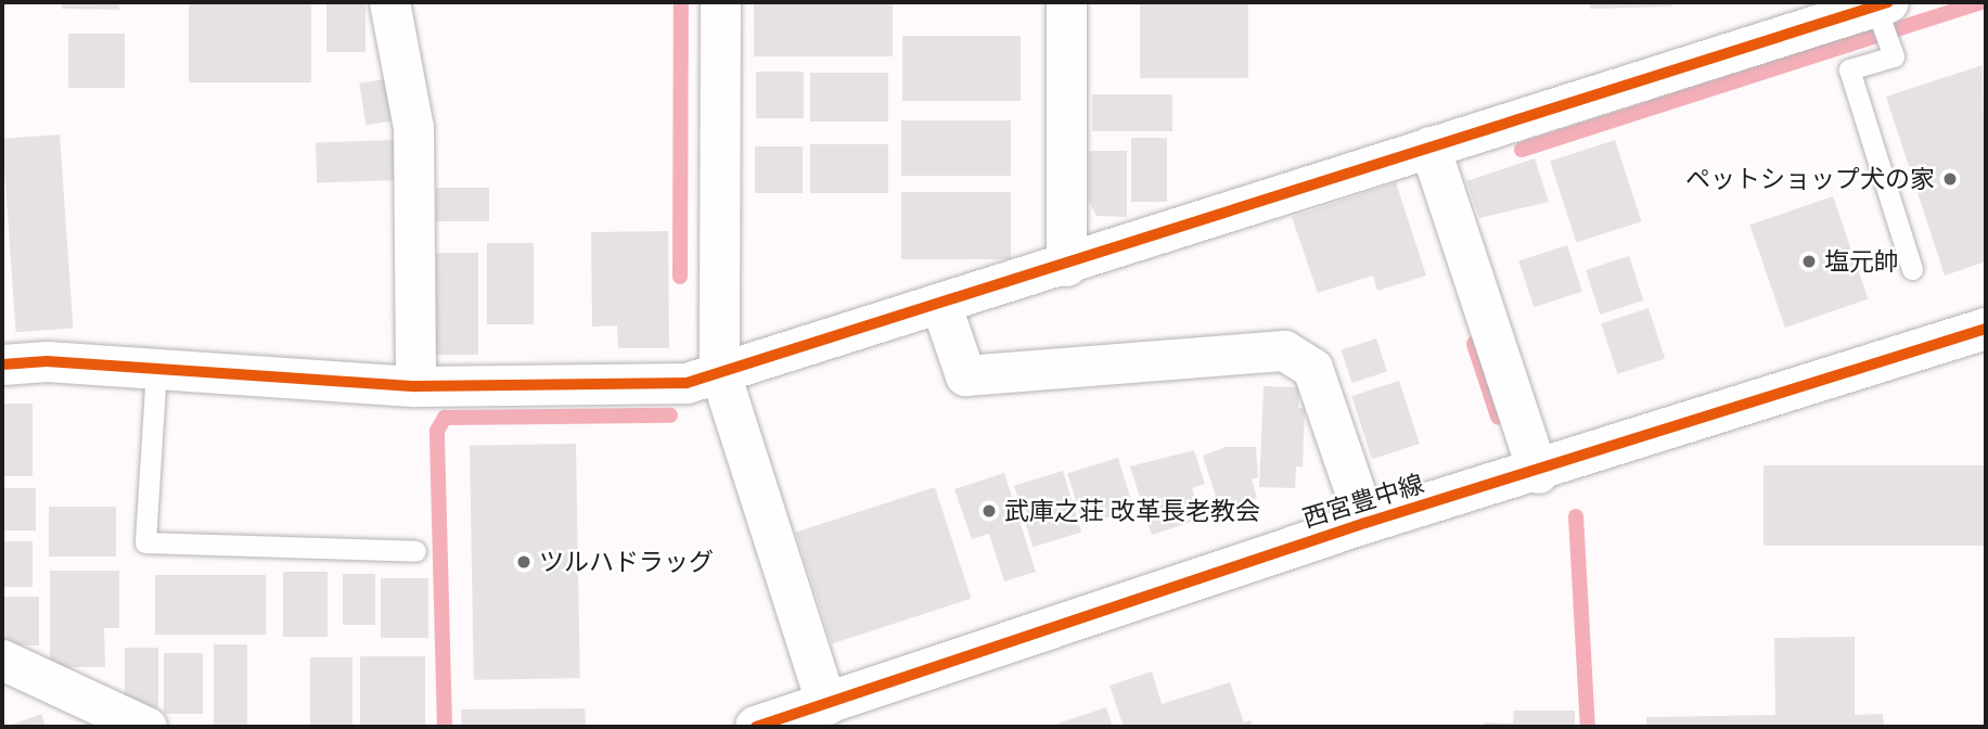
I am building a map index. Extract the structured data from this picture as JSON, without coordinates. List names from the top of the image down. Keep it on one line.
{"streets":{"main road":["西宮豊中線"]},"places":["ペットショップ犬の家","塩元帥","武庫之荘 改革長老教会","ツルハドラッグ"]}
